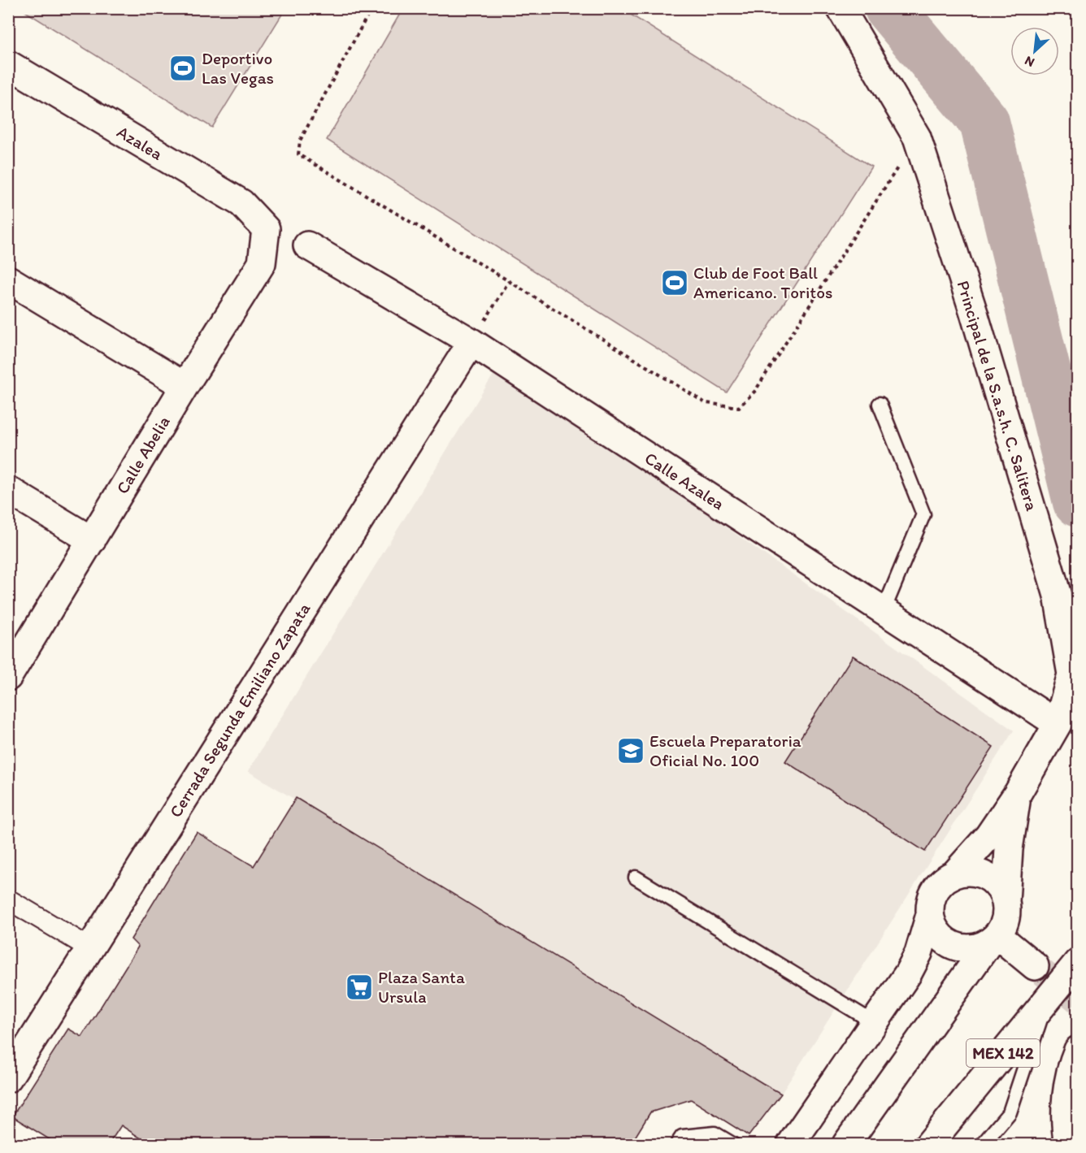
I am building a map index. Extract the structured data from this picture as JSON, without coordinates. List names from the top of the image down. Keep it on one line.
{"streets":{"main road":["Azalea","Principal de la S.a.s.h. C. Salitera","Calle Abelia","Calle Azalea","Cerrada Segunda Emiliano Zapata","MEX 142"]},"crossings":[["Azalea","Calle Abelia"],["Principal de la S.a.s.h. C. Salitera","Calle Azalea"],["Calle Azalea","Cerrada Segunda Emiliano Zapata"]],"places":{"sports":["Deportivo Las Vegas","Club de Foot Ball Americano. Toritos"],"school or university":["Escuela Preparatoria Oficial No. 100"],"supermarket":["Plaza Santa Ursula"]},"north":"bottom left"}
